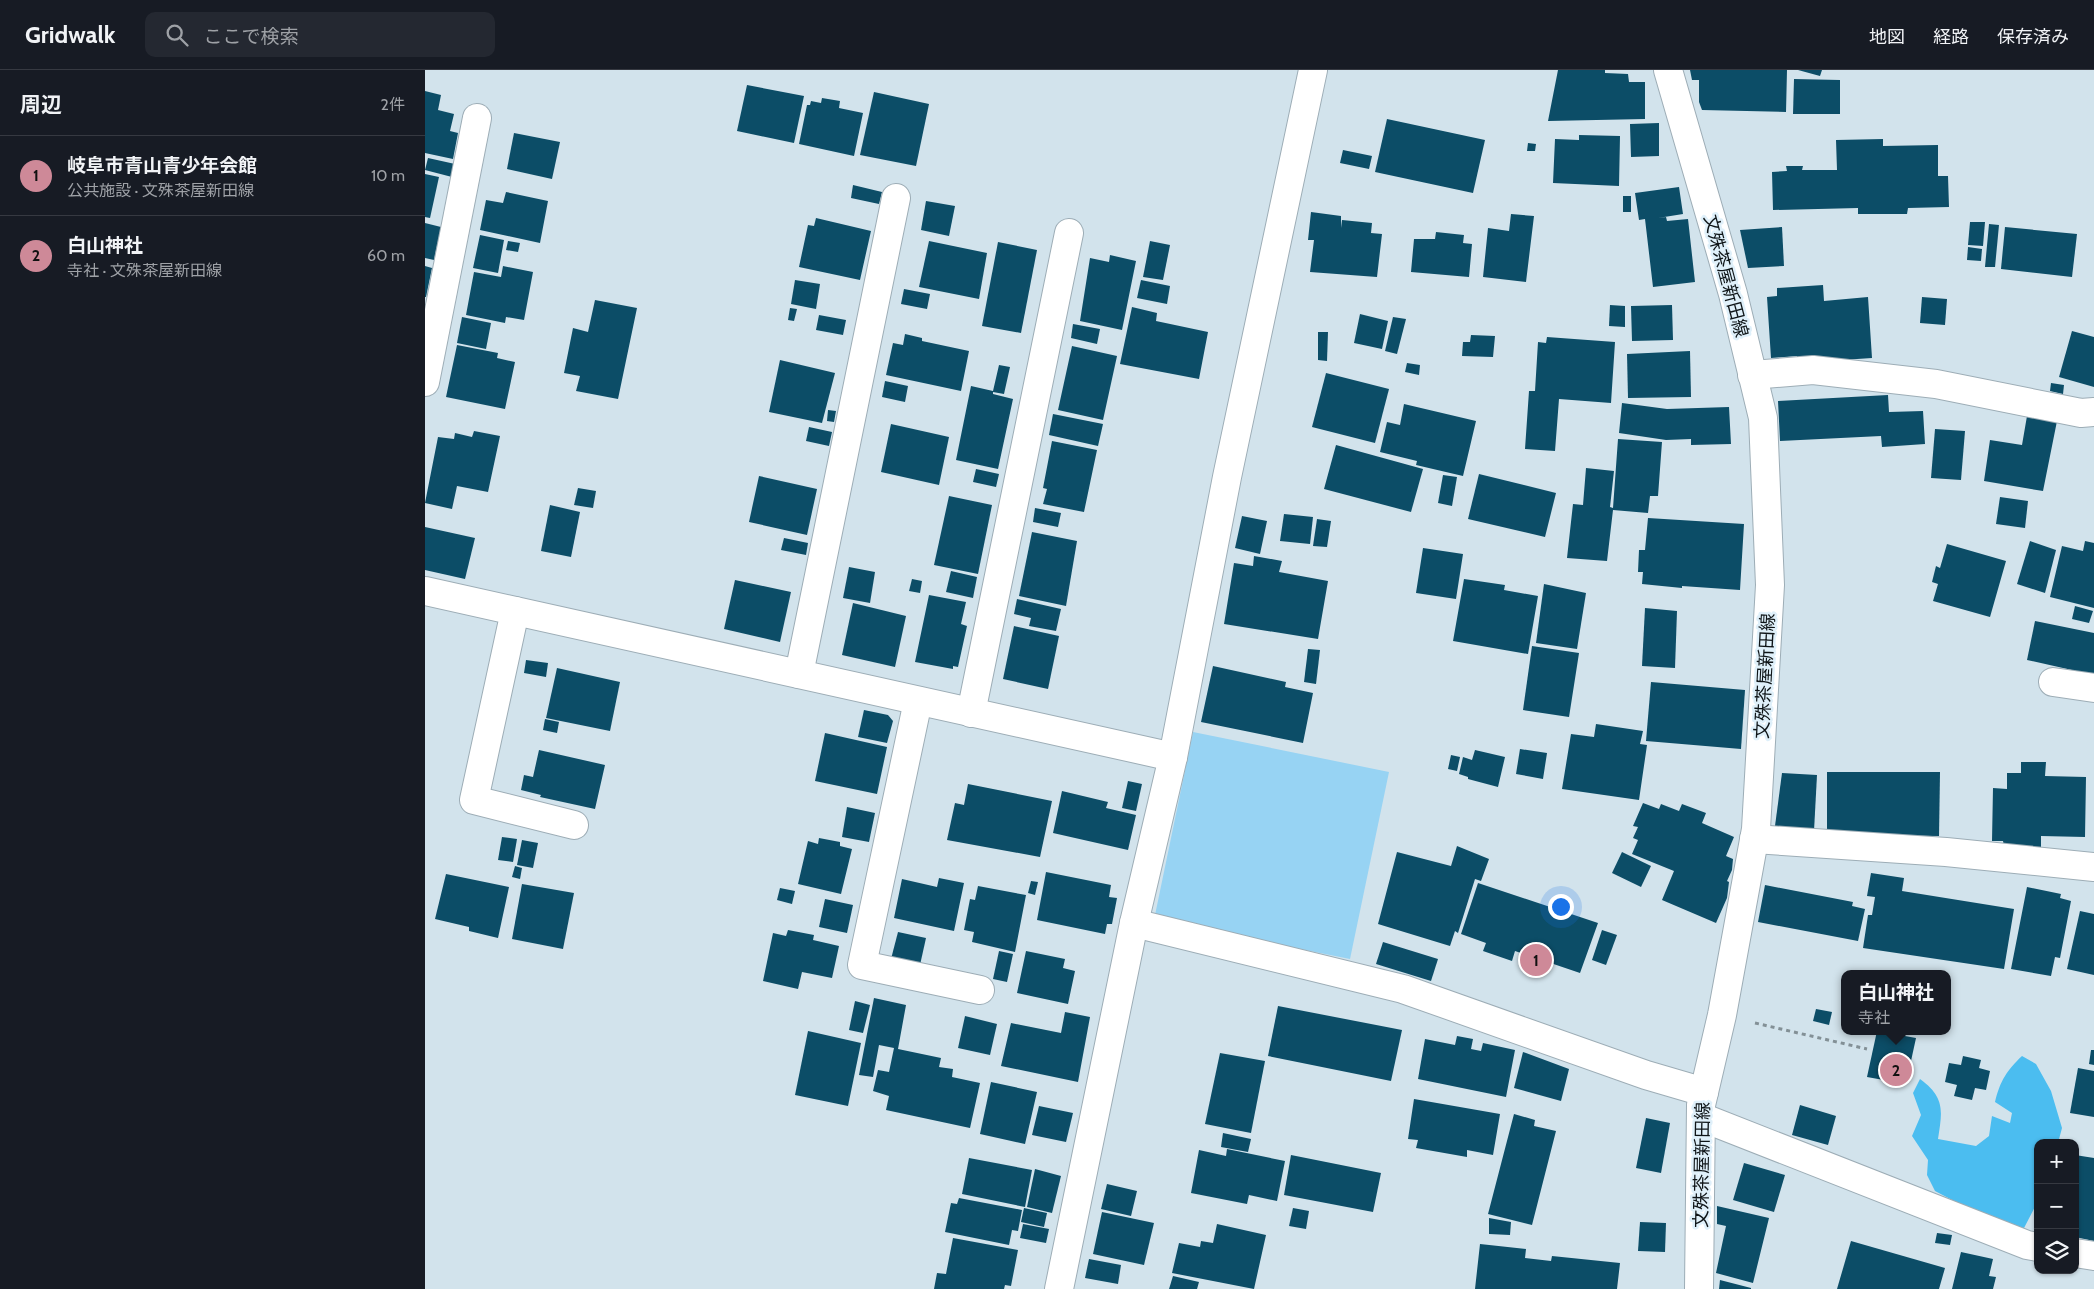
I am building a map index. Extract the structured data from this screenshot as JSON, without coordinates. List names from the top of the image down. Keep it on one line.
{"streets":{"street":["文殊茶屋新田線"]},"page":{"header":"Gridwalk","search":"ここで検索","nav":["地図","経路","保存済み"],"heading":["周辺","2件"],"list":[{"mark":"1","name":"岐阜市青山青少年会館","note":"公共施設 · 文殊茶屋新田線","value":"10 m"},{"mark":"2","name":"白山神社","note":"寺社 · 文殊茶屋新田線","value":"60 m"}],"pins":["1","2"],"popup":["白山神社","寺社"],"map_buttons":["+","−"]}}
